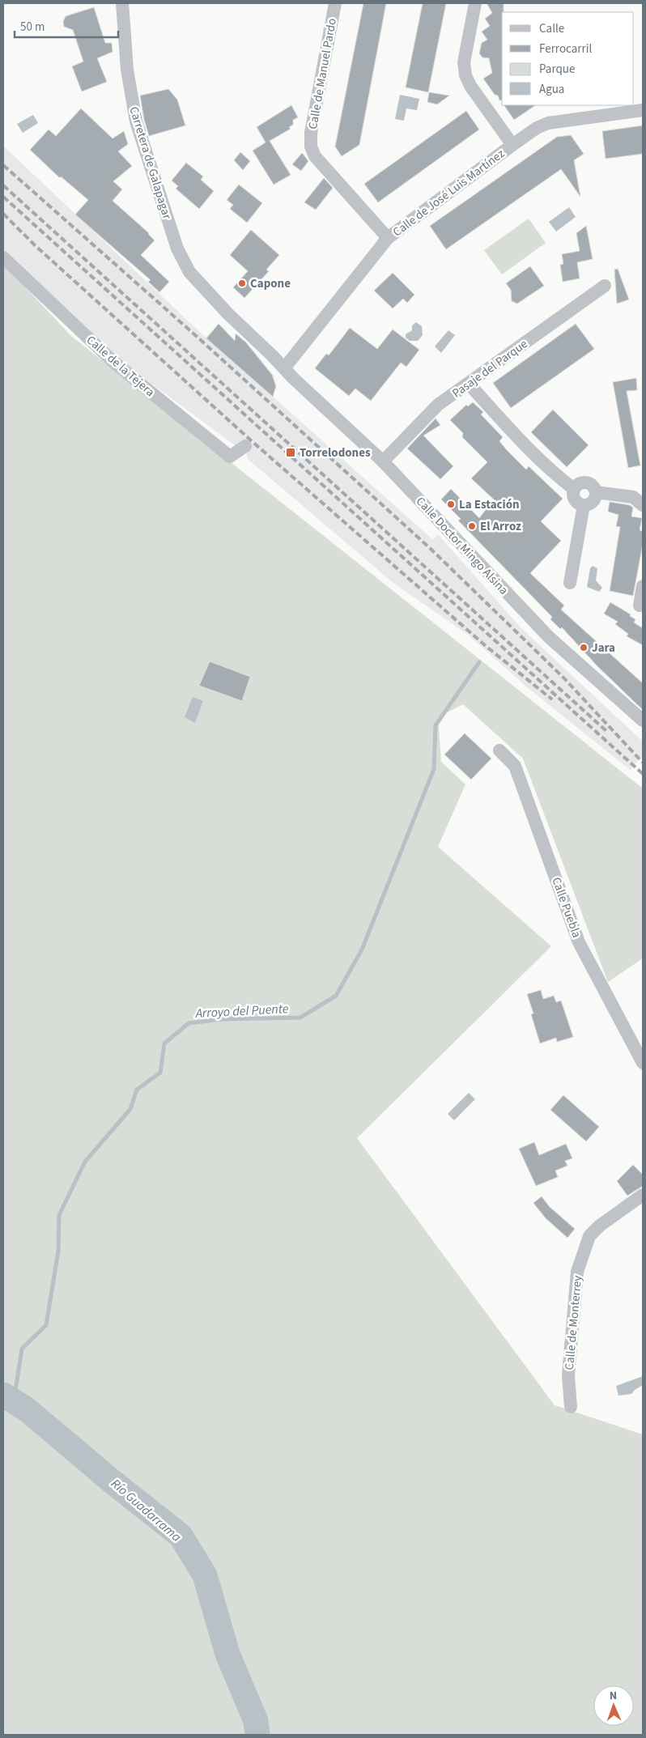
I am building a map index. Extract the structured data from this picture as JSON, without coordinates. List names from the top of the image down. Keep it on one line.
{"streets":{"street":["Calle de Manuel Pardo","Carretera de Galapagar","Calle de José Luis Martínez","Calle de la Tejera","Pasaje del Parque","Calle Doctor Mingo Alsina","Calle Puebla","Calle de Monterrey"]},"crossings":[["Calle de Manuel Pardo","Calle de José Luis Martínez"],["Carretera de Galapagar","Calle de José Luis Martínez"],["Carretera de Galapagar","Calle Doctor Mingo Alsina"],["Calle de José Luis Martínez","Calle Doctor Mingo Alsina"],["Pasaje del Parque","Calle Doctor Mingo Alsina"]],"water":["Arroyo del Puente","Río Guadarrama"],"places":{"other":["Capone","La Estación","El Arroz","Jara"],"transit":["Torrelodones"]},"legend":["Calle","Ferrocarril","Parque","Agua"],"scale_bar":"50 m","north":"top"}
